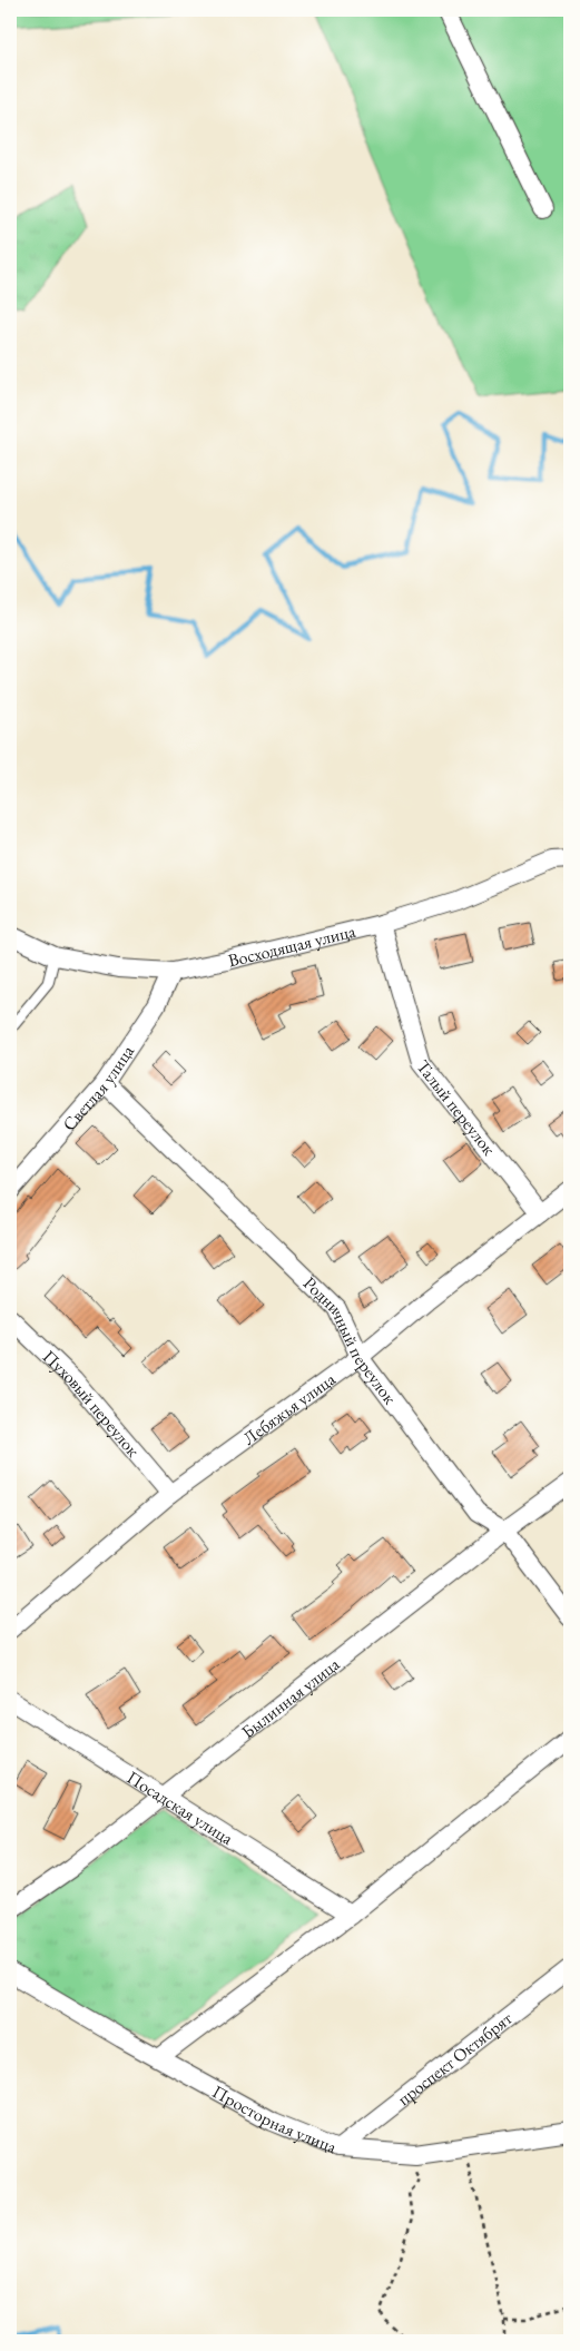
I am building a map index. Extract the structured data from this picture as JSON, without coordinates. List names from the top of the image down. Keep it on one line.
{"streets":{"street":["Восходящая улица","Светлая улица","Талый переулок","Родничный переулок","Пуховый переулок","Лебяжья улица","Былинная улица","Посадская улица","проспект Октябрят","Просторная улица"]},"crossings":[["Восходящая улица","Светлая улица"],["Восходящая улица","Талый переулок"],["Светлая улица","Родничный переулок"],["Талый переулок","Лебяжья улица"],["Родничный переулок","Лебяжья улица"],["Родничный переулок","Былинная улица"],["Пуховый переулок","Лебяжья улица"],["Былинная улица","Посадская улица"],["проспект Октябрят","Просторная улица"]]}
